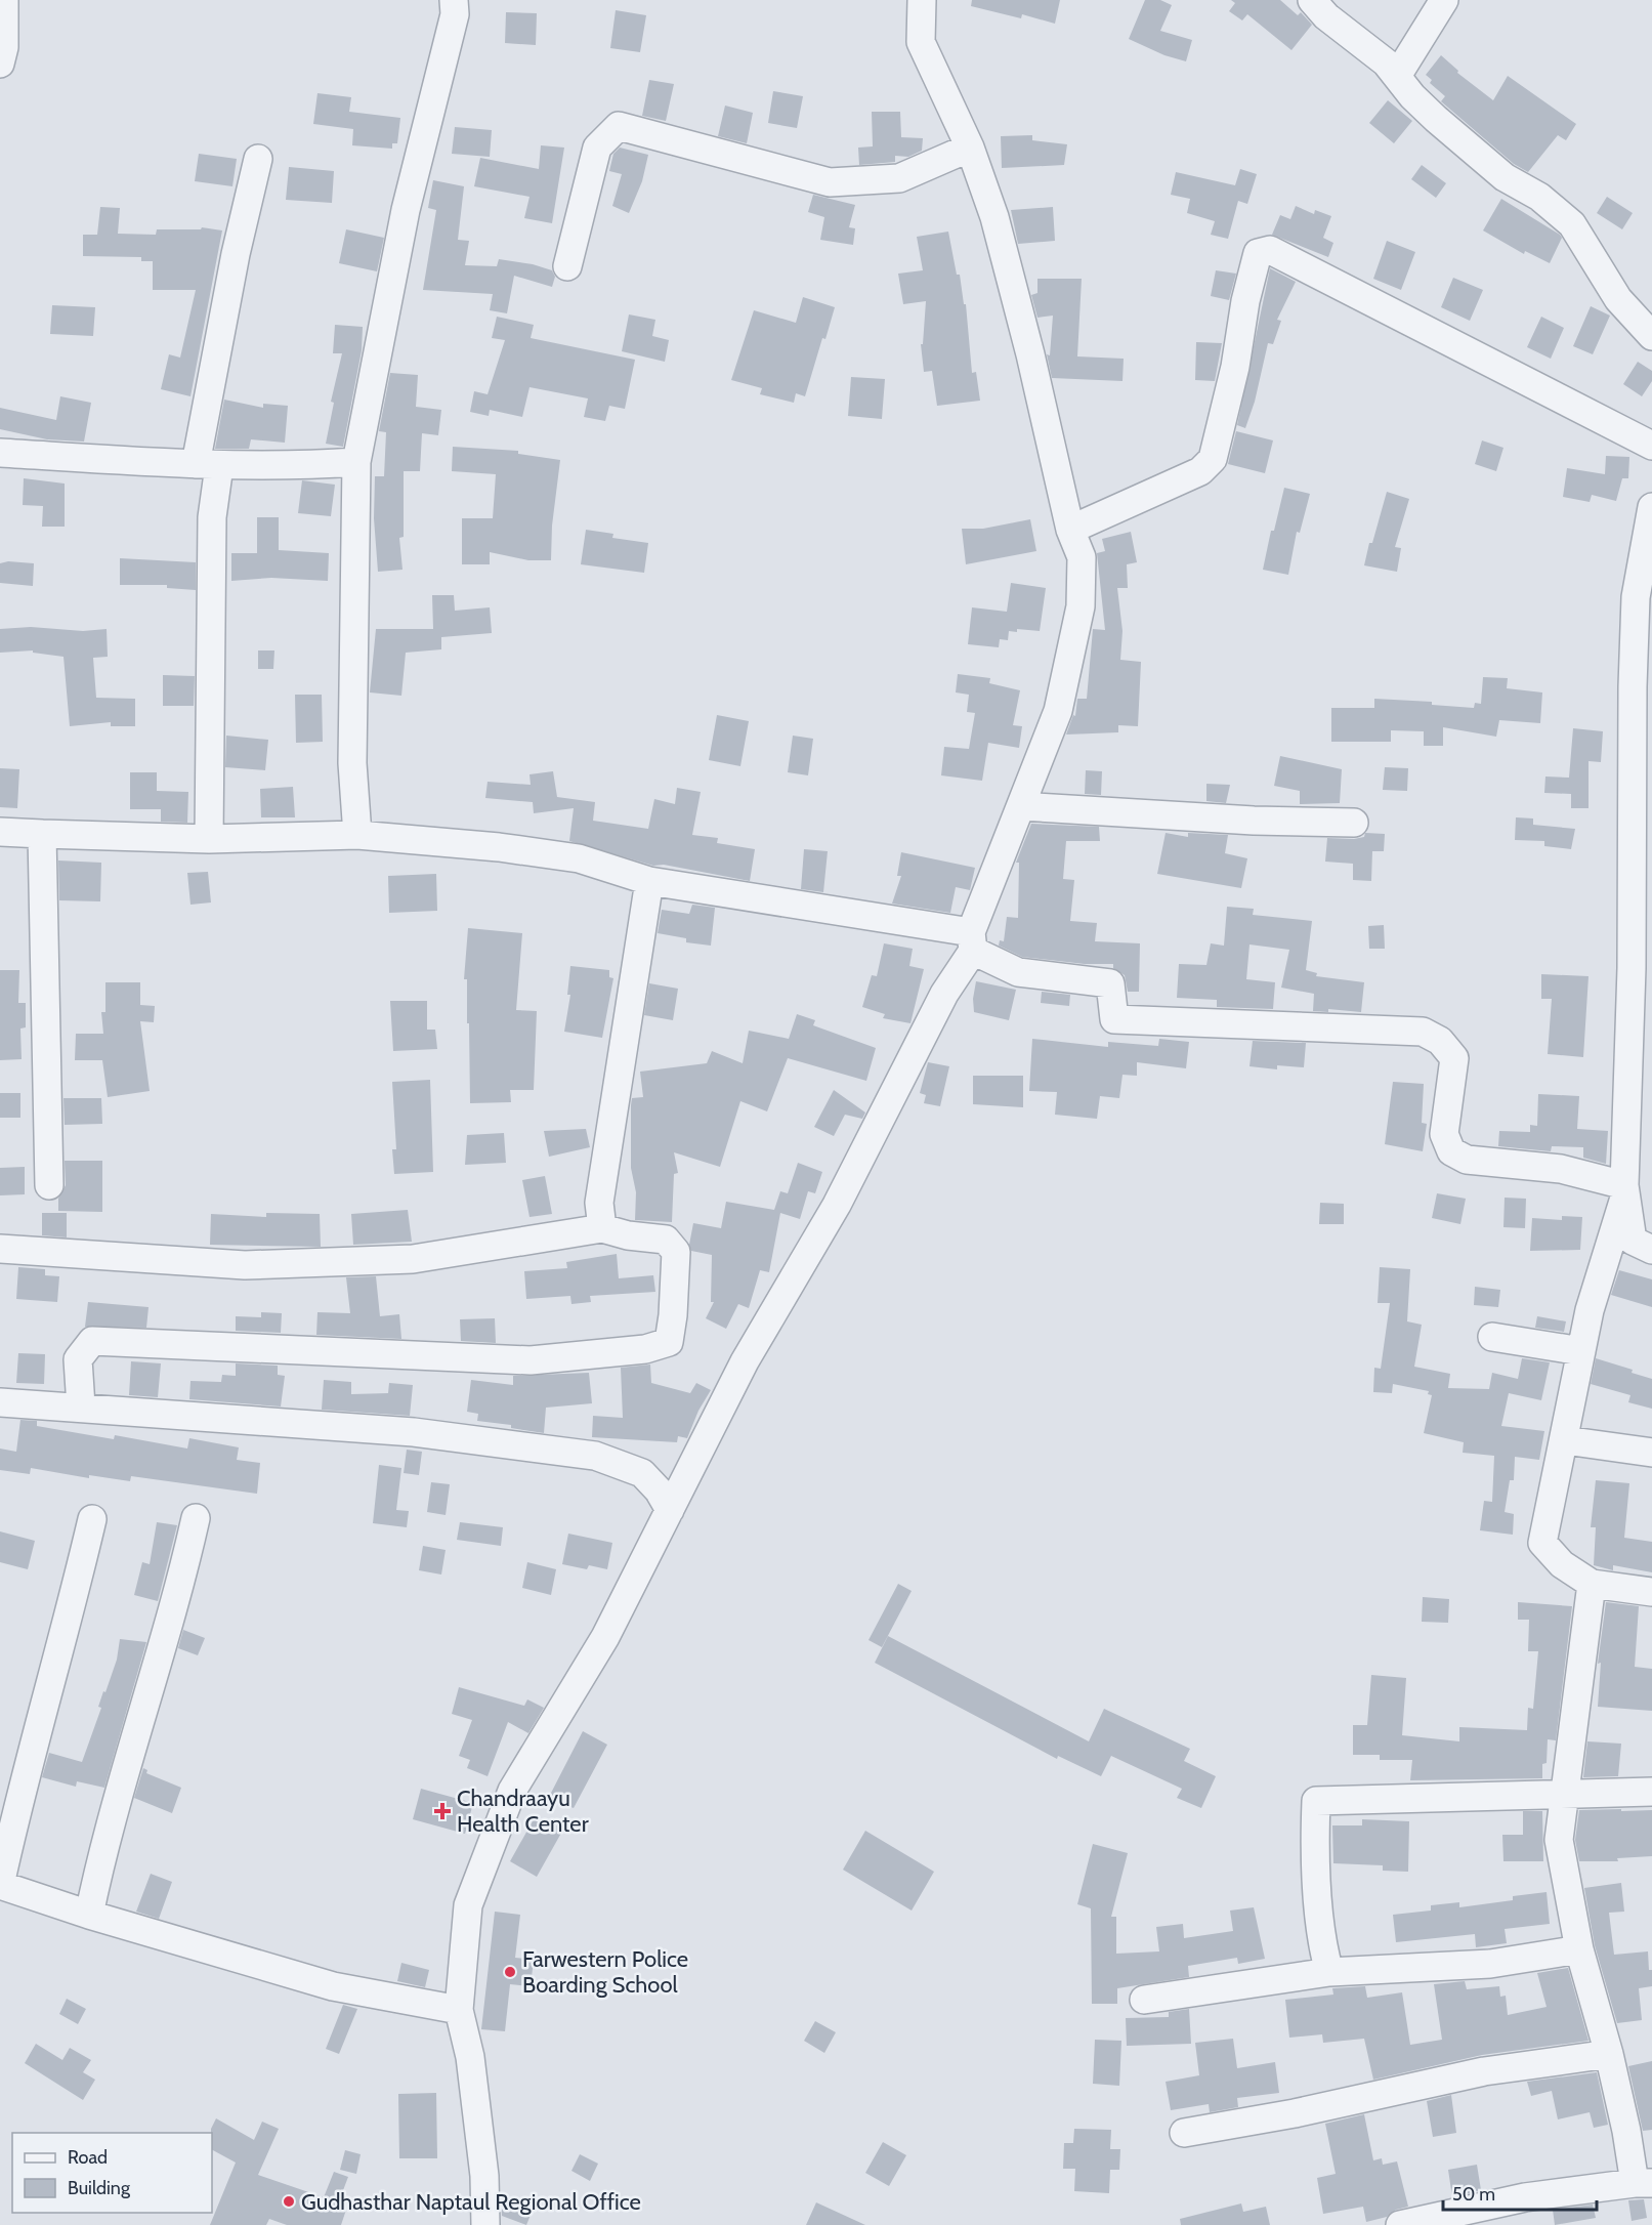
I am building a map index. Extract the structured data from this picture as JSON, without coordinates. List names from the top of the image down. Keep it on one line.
{"places":{"health":["Chandraayu Health Center"],"other":["Farwestern Police Boarding School","Gudhasthar Naptaul Regional Office"]},"legend":["Road","Building"],"scale_bar":"50 m"}
